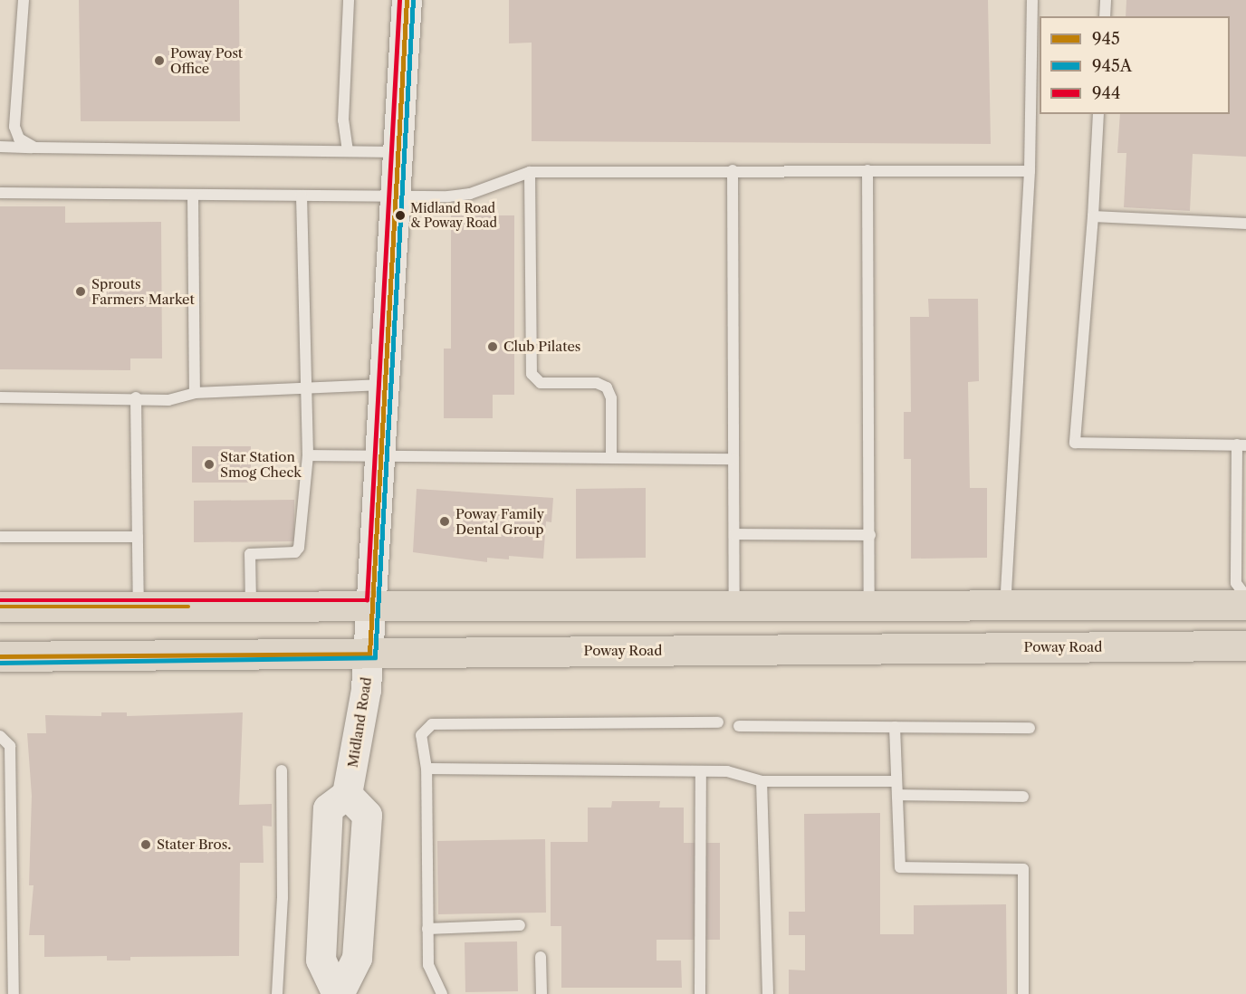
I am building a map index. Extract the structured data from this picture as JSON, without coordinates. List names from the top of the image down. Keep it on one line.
{"streets":{"main road":["Poway Road","Midland Road"]},"crossings":[["Poway Road","Midland Road"]],"places":["Poway Post Office","Midland Road & Poway Road","Sprouts Farmers Market","Club Pilates","Star Station Smog Check","Poway Family Dental Group","Stater Bros."],"lines":["transit line 945","transit line 945A","transit line 944"],"legend":["945","945A","944"]}
